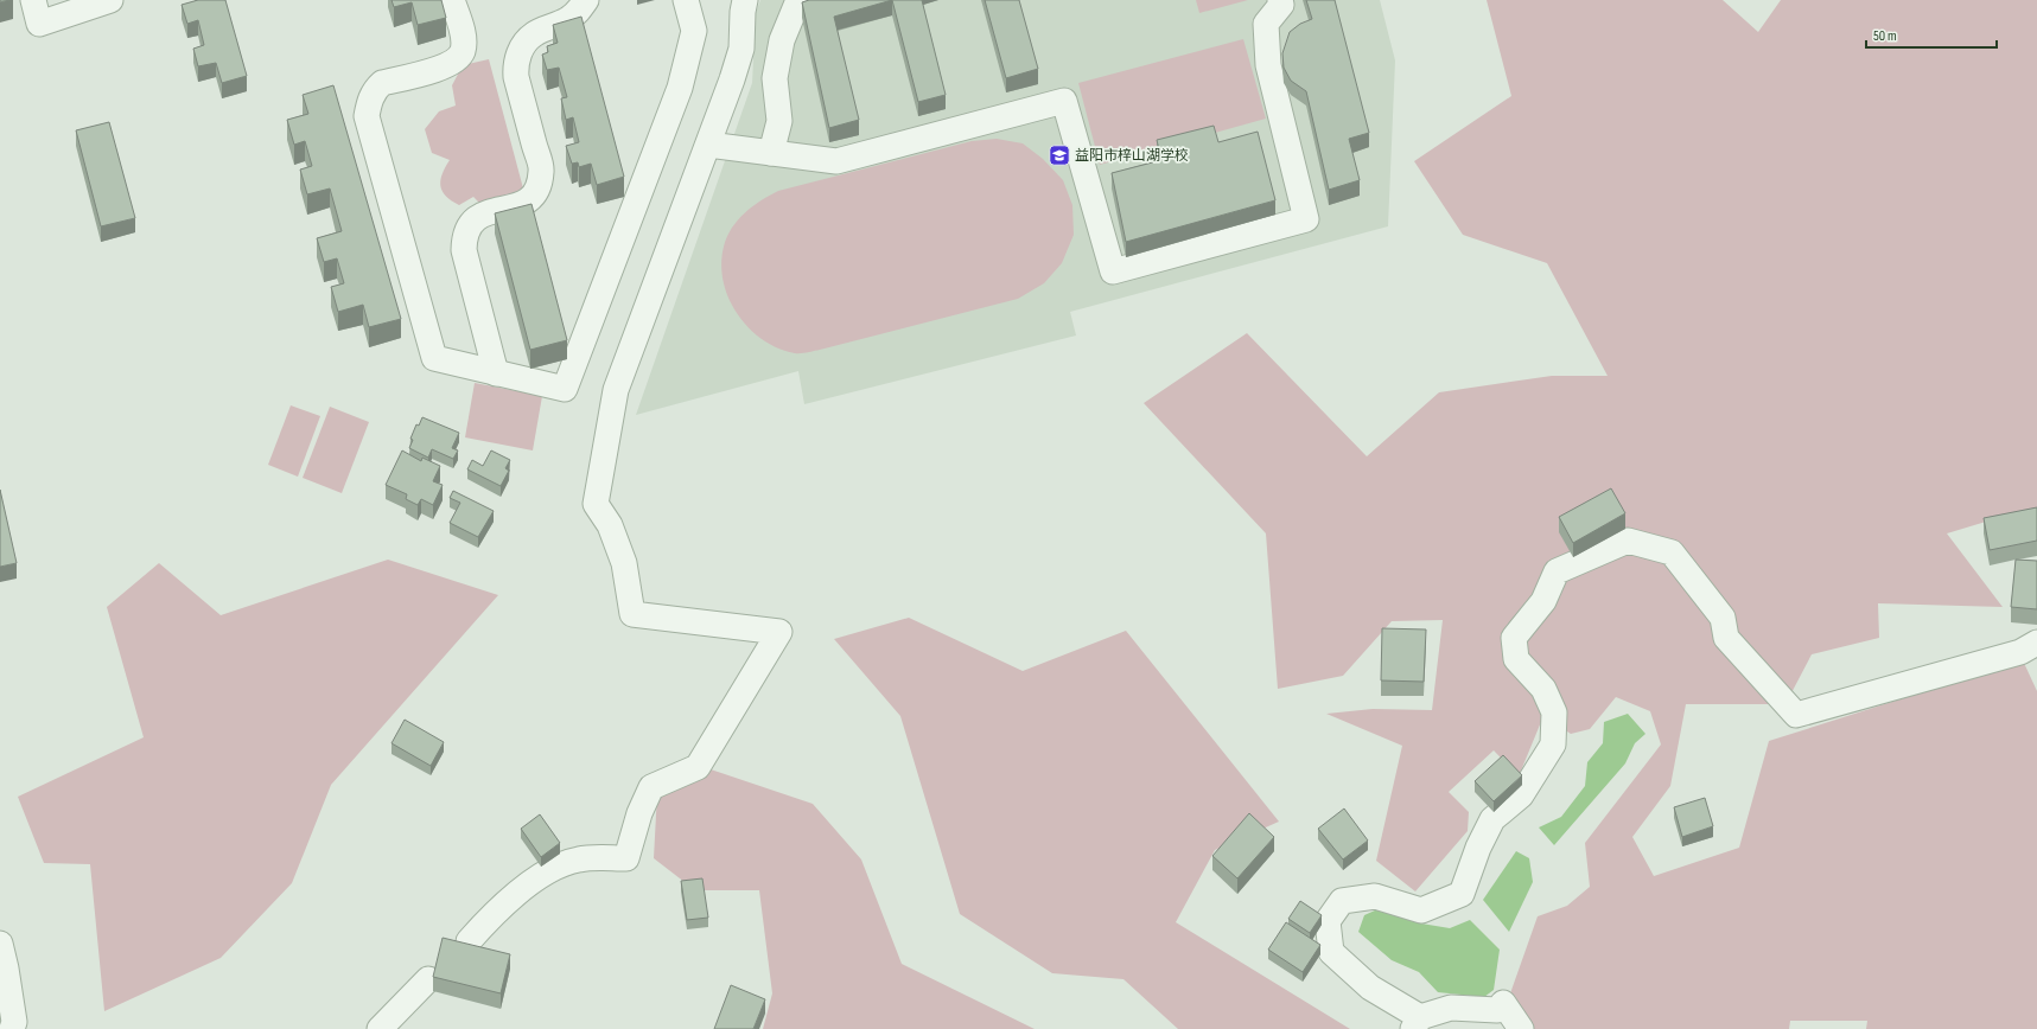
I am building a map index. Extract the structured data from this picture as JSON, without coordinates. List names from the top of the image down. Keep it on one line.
{"places":{"school or university":["益阳市梓山湖学校"]},"scale_bar":"50 m"}
